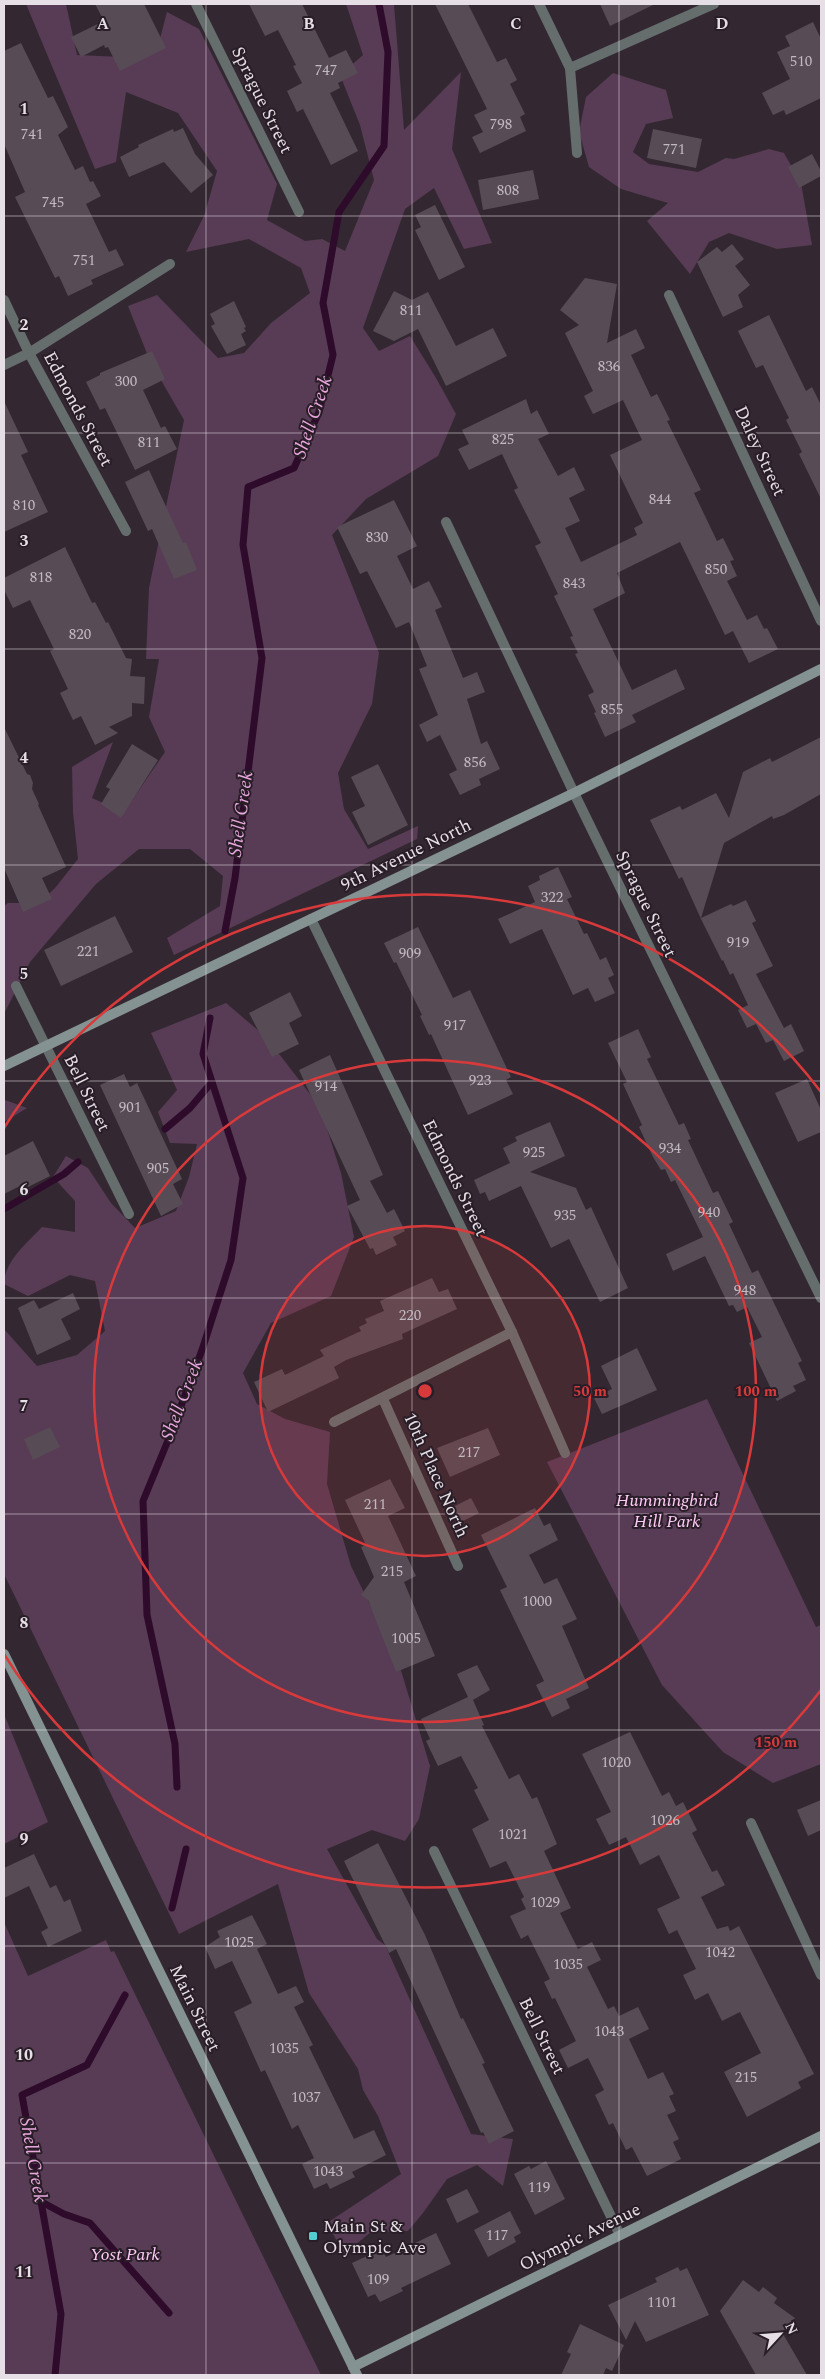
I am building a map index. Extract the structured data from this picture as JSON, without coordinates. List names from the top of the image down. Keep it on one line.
{"streets":{"street":["Sprague Street","Edmonds Street","Daley Street","9th Avenue North","Bell Street","10th Place North","Main Street","Olympic Avenue"]},"crossings":[["Sprague Street","9th Avenue North"],["Edmonds Street","9th Avenue North"],["Edmonds Street","10th Place North"],["9th Avenue North","Bell Street"],["Bell Street","Olympic Avenue"],["Main Street","Olympic Avenue"]],"water":["Shell Creek"],"parks":["Hummingbird Hill Park","Yost Park"],"places":{"transit":["Main St & Olympic Ave"]},"house_numbers":["510","747","798","741","771","808","745","751","811","836","300","825","811","844","810","830","850","818","843","820","855","856","322","919","221","909","917","923","914","901","934","925","905","940","935","948","220","217","211","215","1000","1005","1020","1026","1021","1029","1025","1042","1035","1043","1035","215","1037","1043","119","117","109","1101"],"north":"top right","grid":{"columns":["A","B","C","D"],"rows":["1","2","3","4","5","6","7","8","9","10","11"]},"rings":["50 m","100 m","150 m"]}
